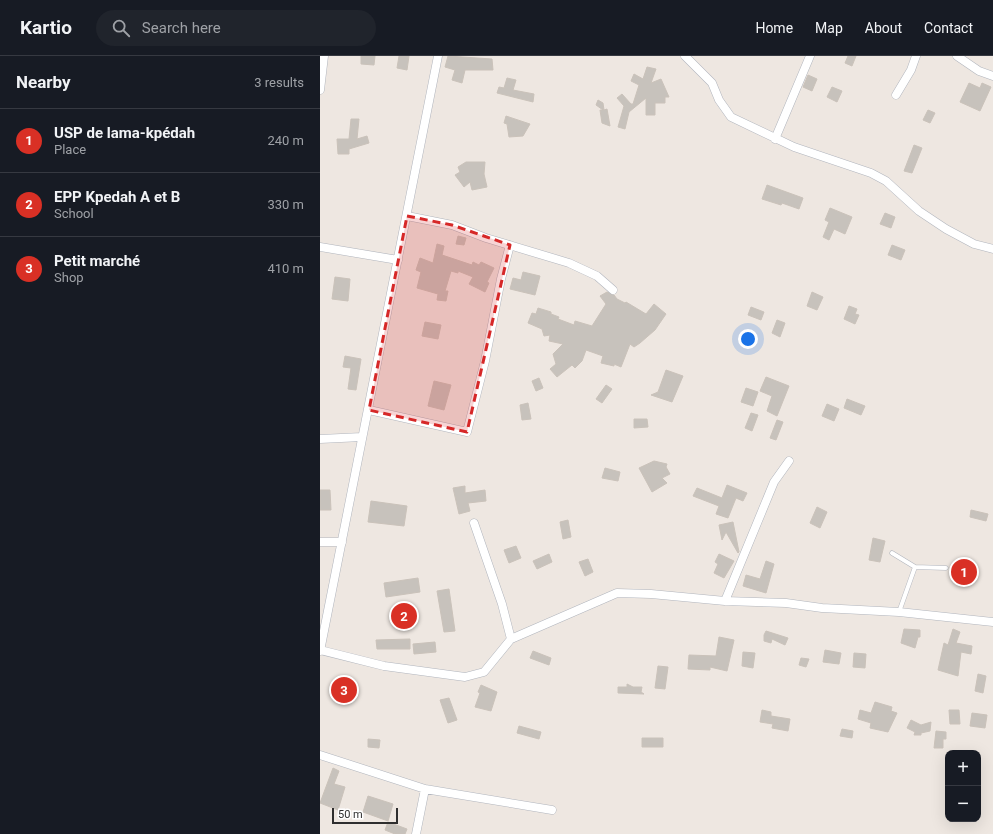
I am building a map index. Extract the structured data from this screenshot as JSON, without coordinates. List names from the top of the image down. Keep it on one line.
{"scale_bar":"50 m","page":{"header":"Kartio","search":"Search here","nav":["Home","Map","About","Contact"],"heading":["Nearby","3 results"],"list":[{"mark":"1","name":"USP de lama-kpédah","note":"Place","value":"240 m"},{"mark":"2","name":"EPP Kpedah A et B","note":"School","value":"330 m"},{"mark":"3","name":"Petit marché","note":"Shop","value":"410 m"}],"pins":["1","2","3"],"map_buttons":["+","−"],"scale":"50 m"}}
